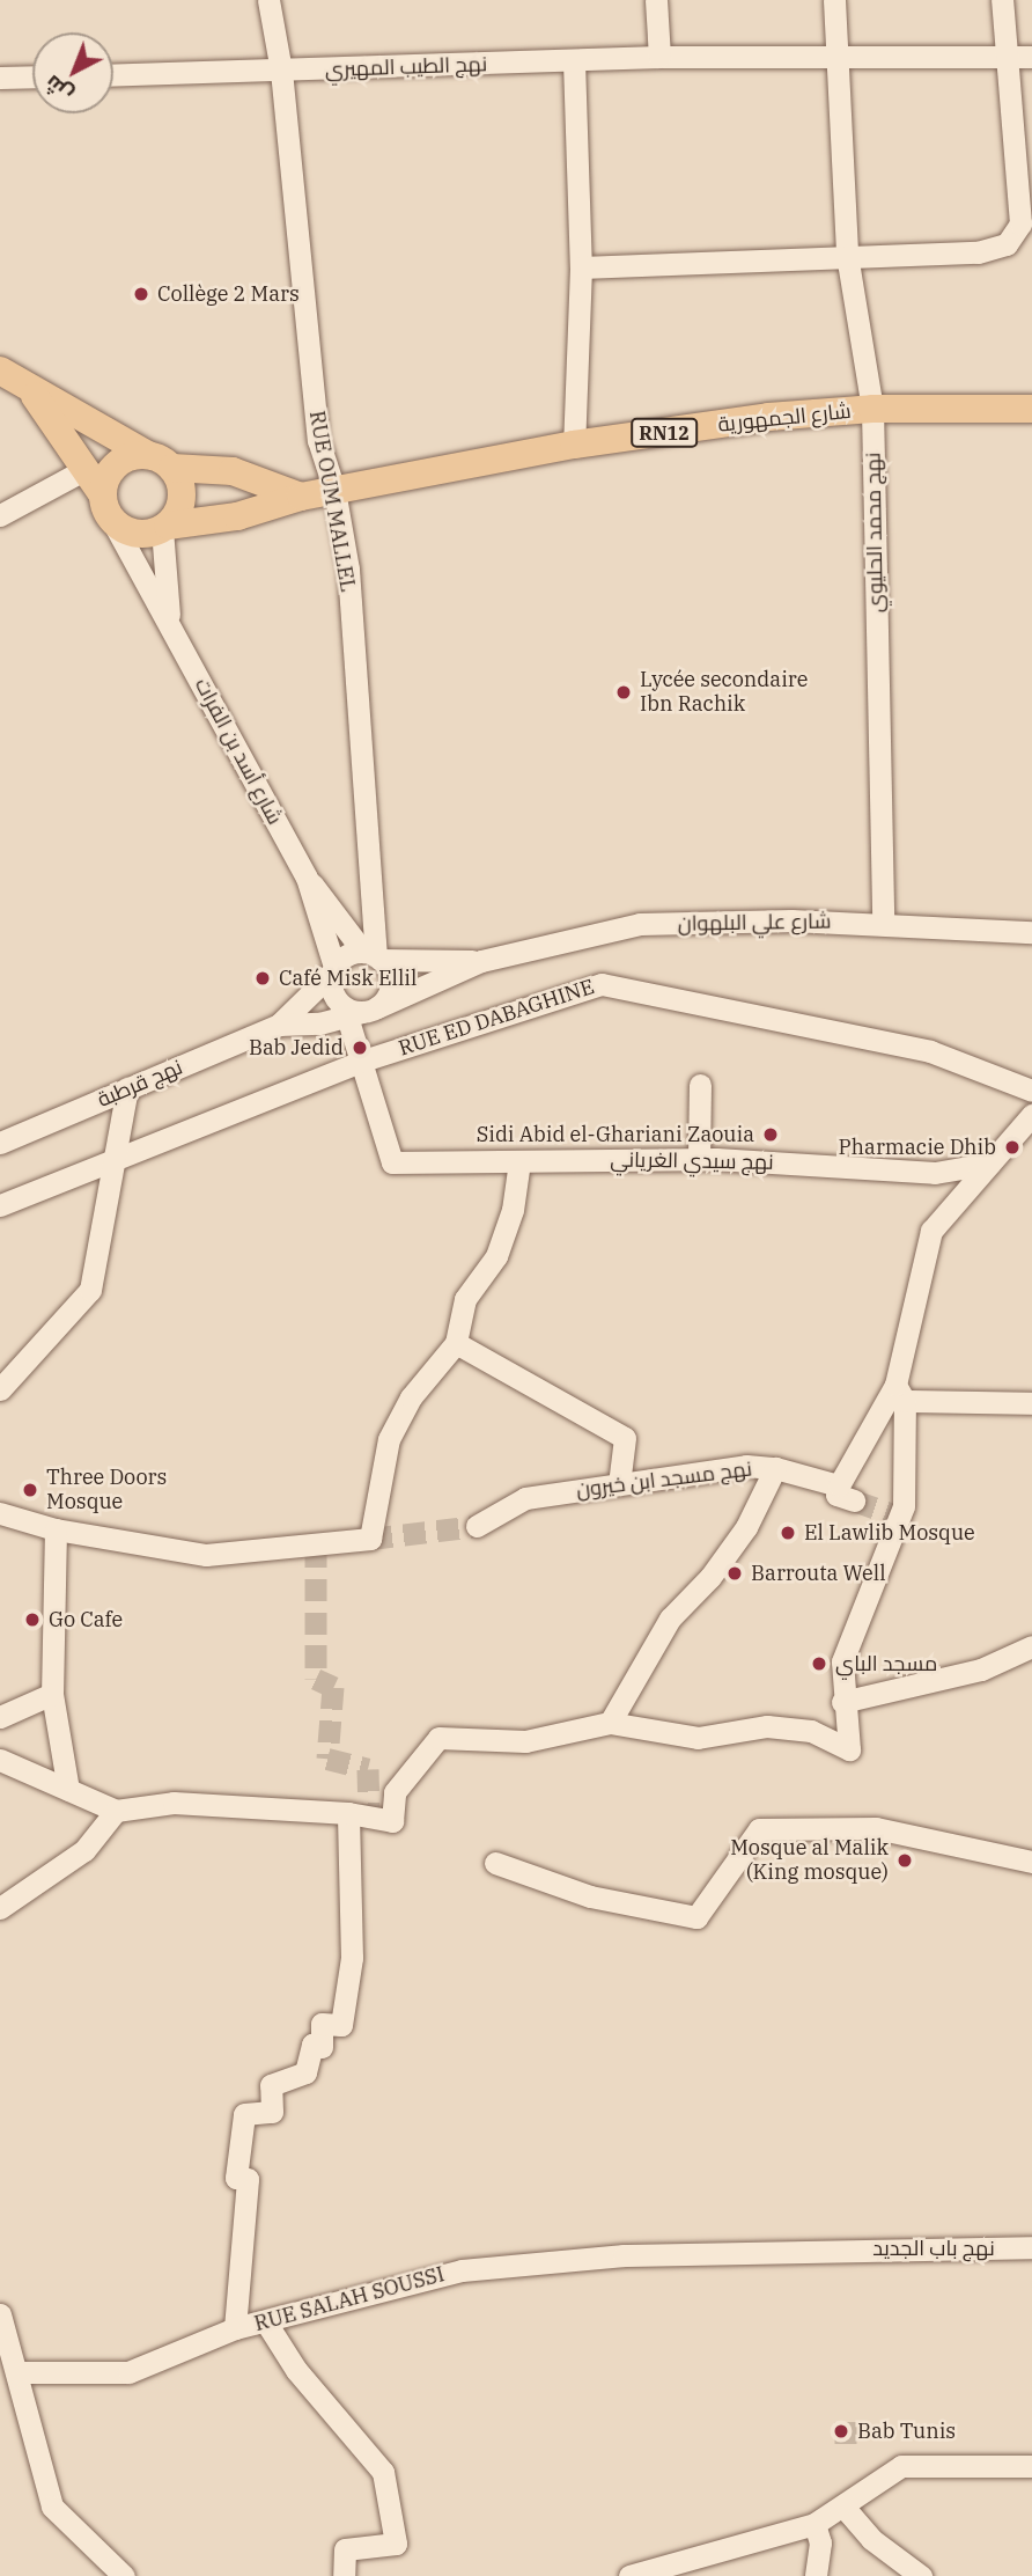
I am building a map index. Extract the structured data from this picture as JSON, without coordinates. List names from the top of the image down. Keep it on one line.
{"streets":{"main road":["شارع الجمهورية","RN12"],"street":["نهج الطيب المهيري","RUE OUM MALLEL","نهج محمد الحليوي","شارع أسد بن الفرات","شارع علي البلهوان","RUE ED DABAGHINE","نهج قرطبة","نهج سيدي الغرياني","نهج مسجد ابن خيرون","نهج باب الجديد","RUE SALAH SOUSSI"]},"crossings":[["نهج الطيب المهيري","RUE OUM MALLEL"],["نهج الطيب المهيري","نهج محمد الحليوي"],["شارع الجمهورية","RUE OUM MALLEL"],["شارع الجمهورية","نهج محمد الحليوي"],["شارع الجمهورية","شارع أسد بن الفرات"],["نهج محمد الحليوي","شارع علي البلهوان"],["RUE ED DABAGHINE","نهج سيدي الغرياني"],["نهج باب الجديد","RUE SALAH SOUSSI"]],"places":["Collège 2 Mars","Lycée secondaire Ibn Rachik","Café Misk Ellil","Bab Jedid","Sidi Abid el-Ghariani Zaouia","Pharmacie Dhib","Three Doors Mosque","El Lawlib Mosque","Barrouta Well","Go Cafe","مسجد الباي","Mosque al Malik (King mosque)","Bab Tunis"],"north":"bottom left"}
